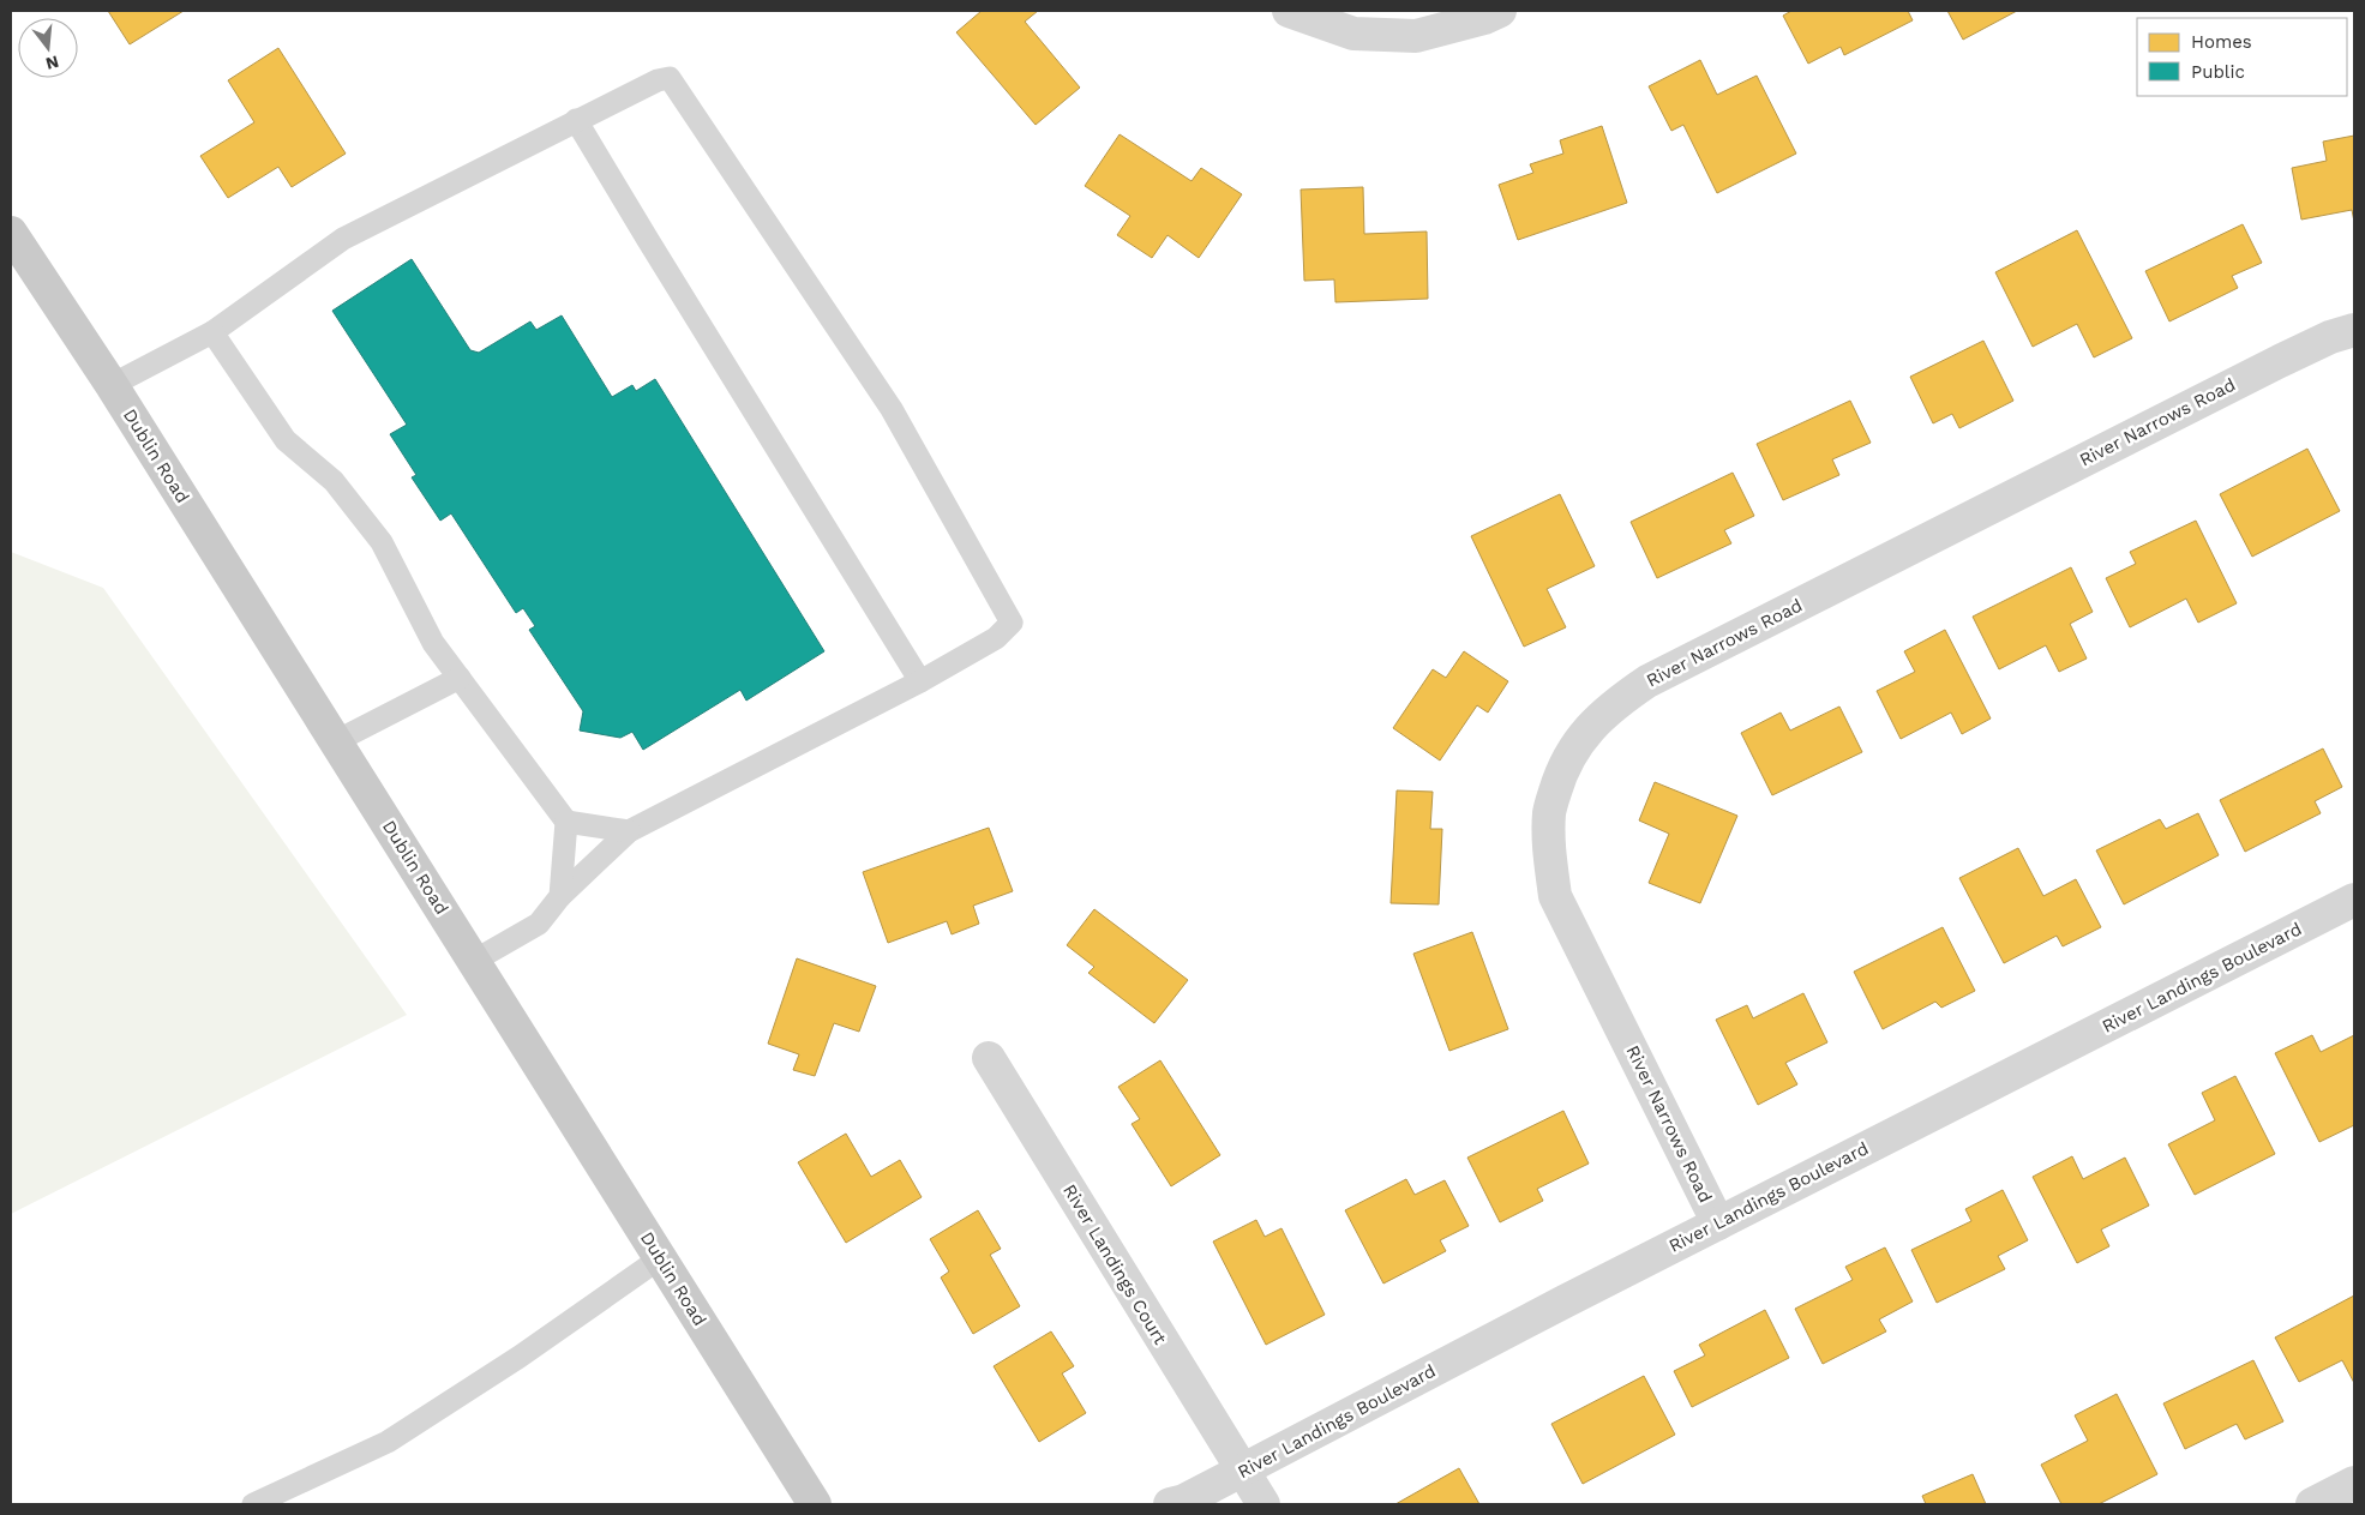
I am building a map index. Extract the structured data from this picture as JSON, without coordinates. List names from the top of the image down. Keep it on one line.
{"streets":{"main road":["Dublin Road"],"street":["River Narrows Road","River Landings Boulevard","River Landings Court"]},"crossings":[["River Narrows Road","River Landings Boulevard"],["River Landings Boulevard","River Landings Court"]],"legend":["Homes","Public"],"north":"bottom"}
